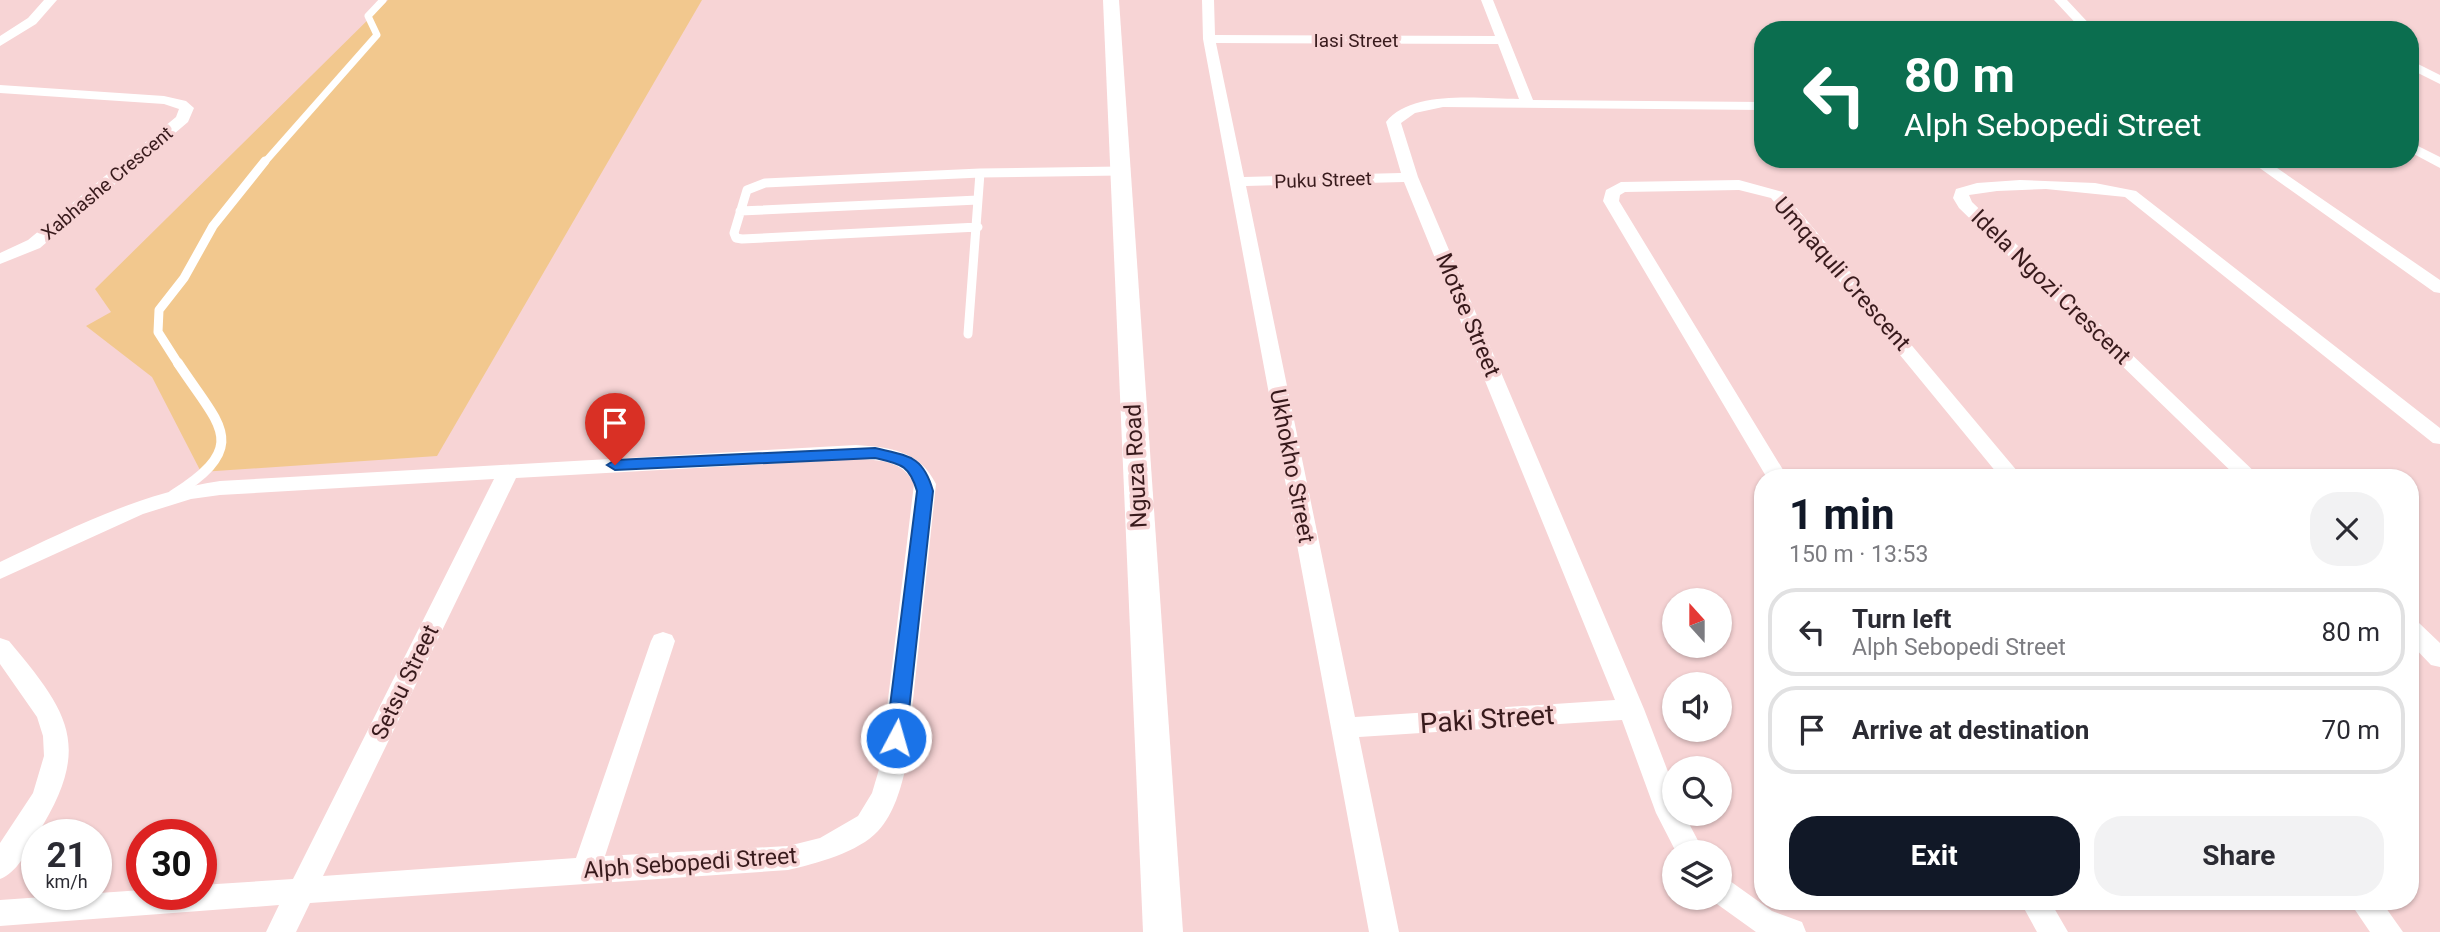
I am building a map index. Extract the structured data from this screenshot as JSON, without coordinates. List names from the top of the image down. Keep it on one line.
{"streets":{"street":["Iasi Street","Puku Street","Xabhashe Crescent","Umqaquli Crescent","Idela Ngozi Crescent","Motse Street","Nguza Road","Ukhokho Street","Setsu Street","Paki Street","Alph Sebopedi Street"]},"crossings":[["Iasi Street","Ukhokho Street"],["Puku Street","Motse Street"],["Puku Street","Ukhokho Street"],["Motse Street","Paki Street"],["Ukhokho Street","Paki Street"],["Setsu Street","Alph Sebopedi Street"]],"north":"top","page":{"turn":["80 m","Alph Sebopedi Street"],"heading":["1 min","150 m · 13:53"],"list":[{"name":"Turn left","note":"Alph Sebopedi Street","value":"80 m"},{"name":"Arrive at destination","value":"70 m"}],"buttons":["Exit","Share"],"speed":"21 km/h","limit":"30"}}
